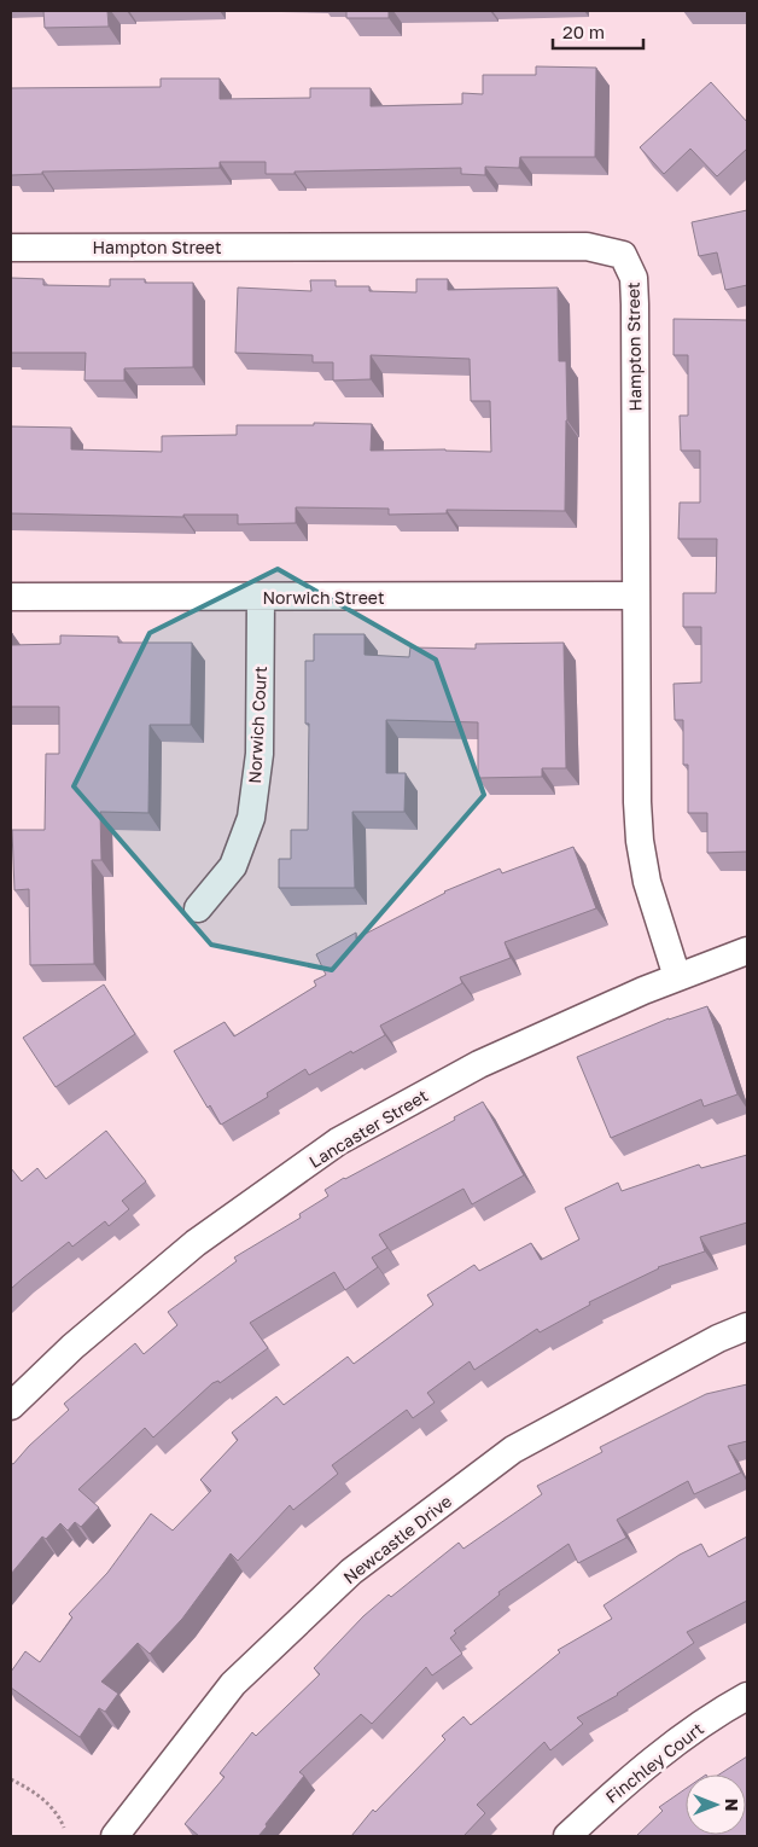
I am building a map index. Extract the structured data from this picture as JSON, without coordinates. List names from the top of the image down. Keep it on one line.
{"streets":{"street":["Hampton Street","Norwich Street","Norwich Court","Lancaster Street","Newcastle Drive","Finchley Court"]},"crossings":[["Hampton Street","Norwich Street"],["Hampton Street","Lancaster Street"],["Norwich Street","Norwich Court"]],"scale_bar":"20 m","north":"right"}
